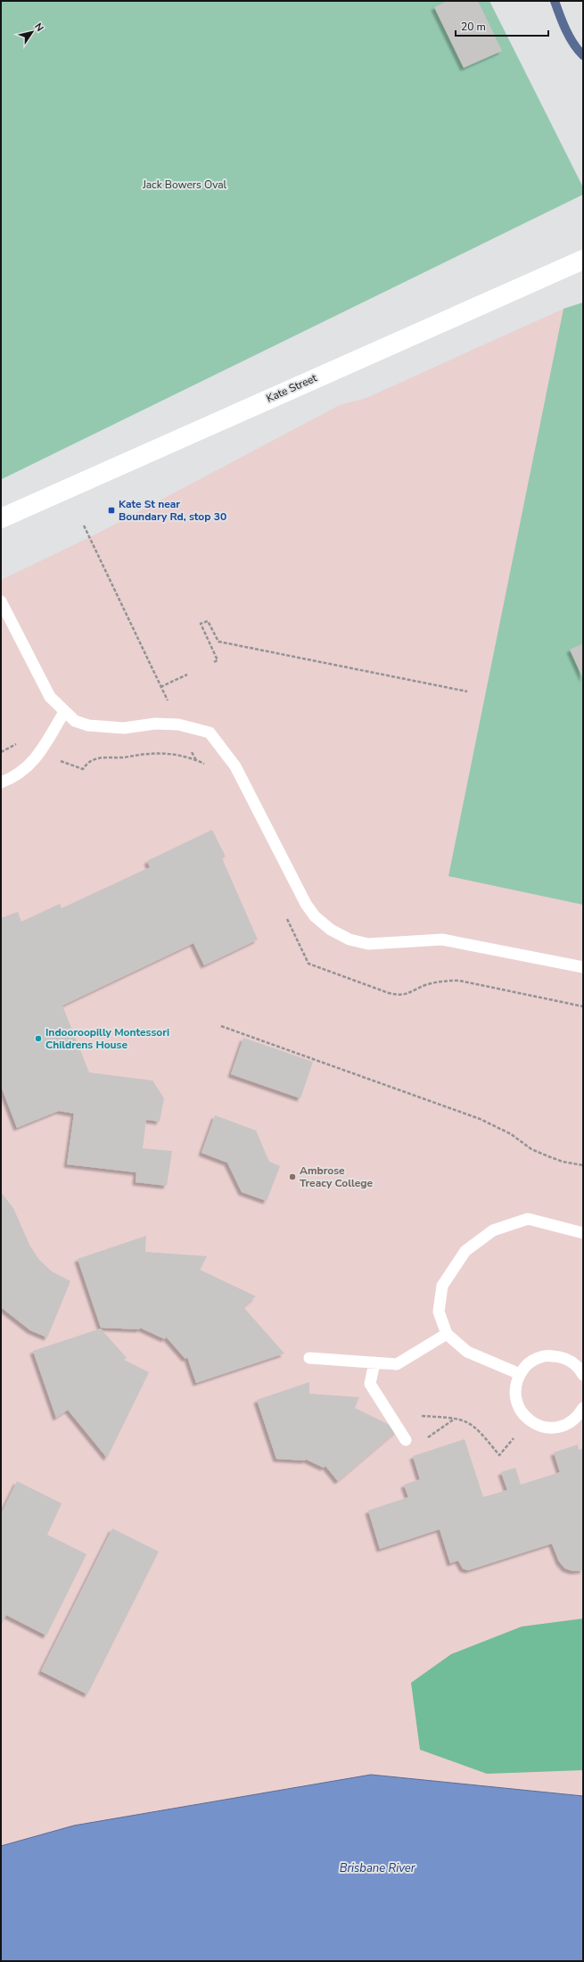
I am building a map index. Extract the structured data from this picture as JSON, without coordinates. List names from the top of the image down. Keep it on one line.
{"streets":{"street":["Kate Street"]},"water":["Brisbane River"],"parks":["Jack Bowers Oval"],"places":{"transit":["Kate St near Boundary Rd, stop 30"],"other":["Indooroopilly Montessori Childrens House","Ambrose Treacy College"]},"scale_bar":"20 m","north":"top right"}
